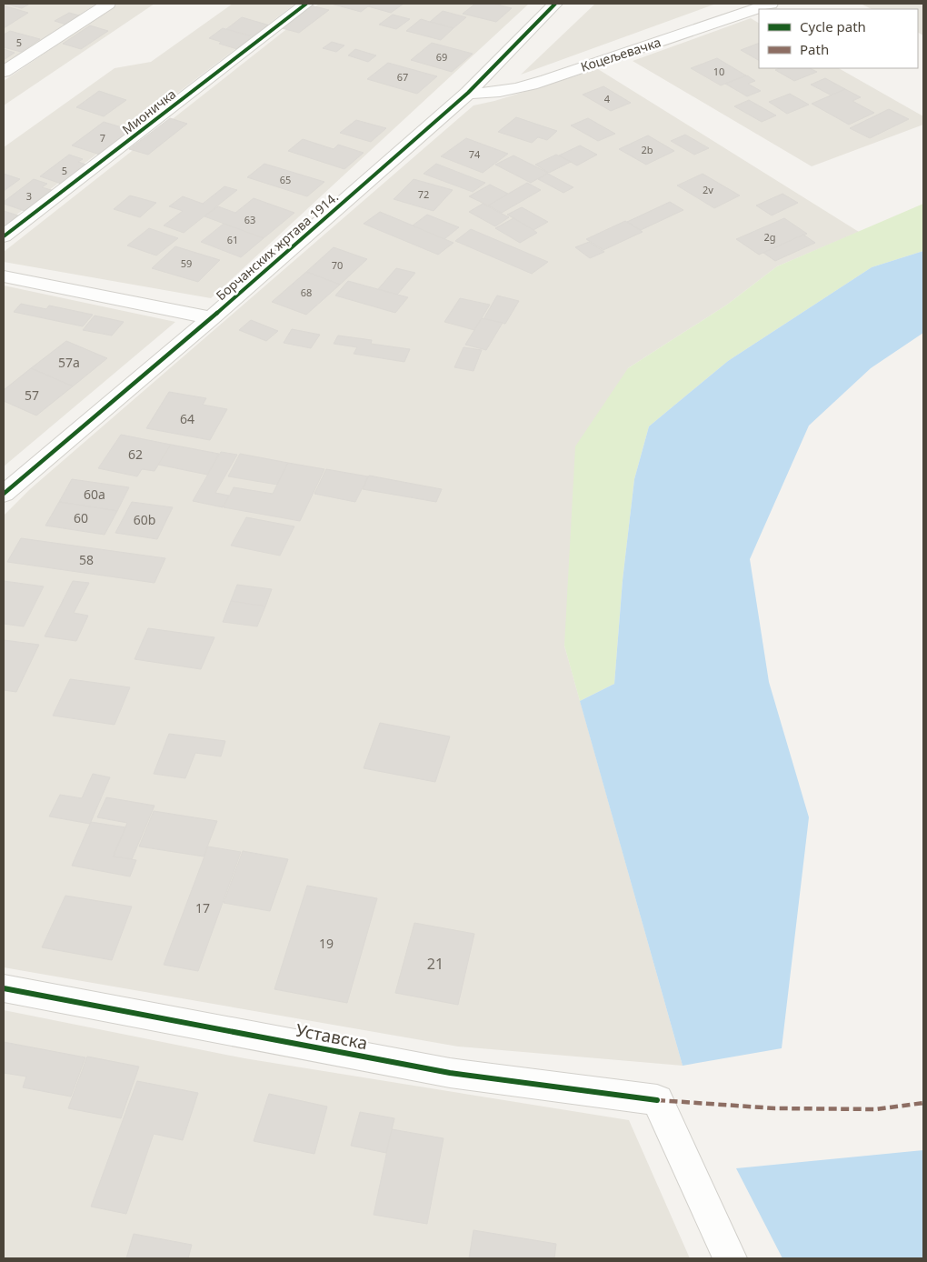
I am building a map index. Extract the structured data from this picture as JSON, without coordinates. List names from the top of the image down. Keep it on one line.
{"streets":{"street":["Коцељевачка","Мионичка","Борчанских жртава 1914.","Уставска"]},"crossings":[["Коцељевачка","Борчанских жртава 1914."]],"house_numbers":["5","69","10","67","4","7","2b","74","5","65","2v","72","3","63","2g","61","59","70","68","57a","57","64","62","60a","60","60b","58","17","19","21"],"legend":["Cycle path","Path"]}
